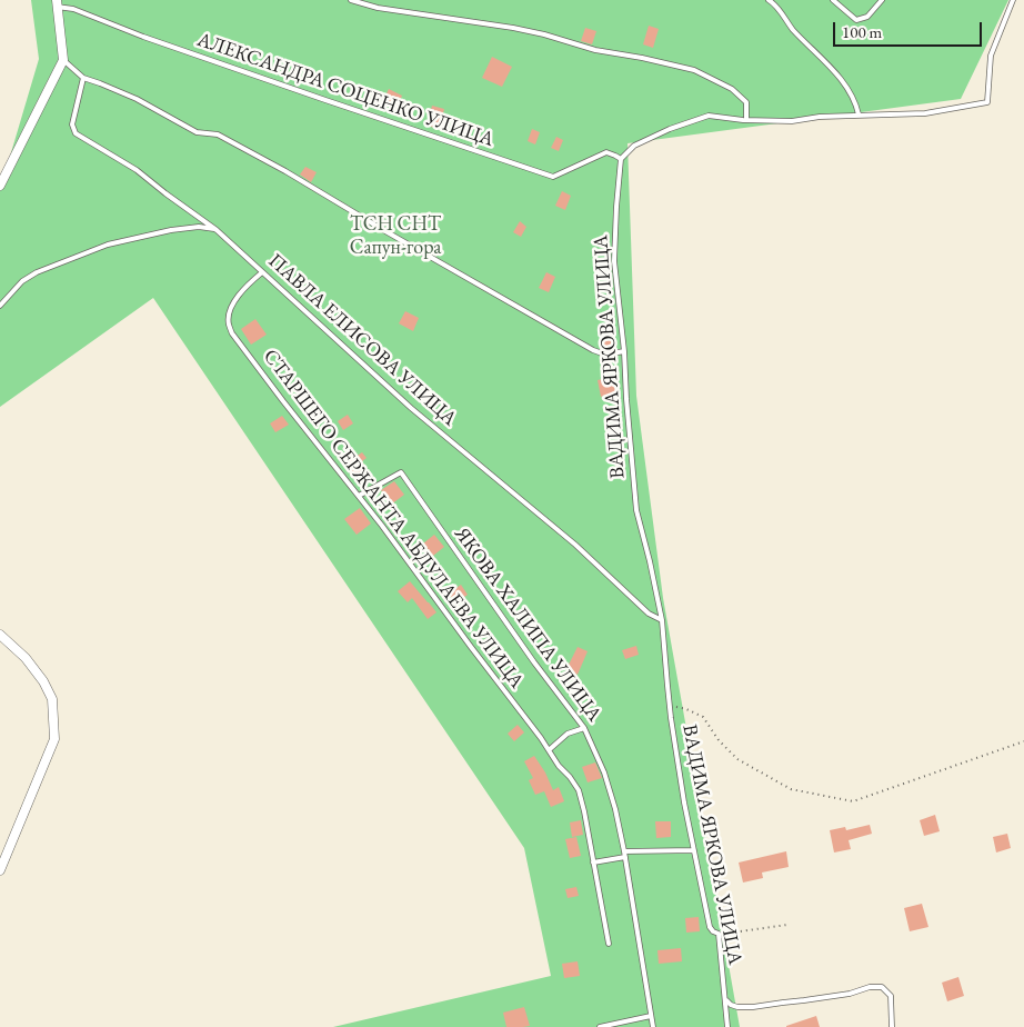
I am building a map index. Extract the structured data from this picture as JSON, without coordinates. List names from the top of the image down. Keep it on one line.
{"streets":{"lane":["АЛЕКСАНДРА СОЦЕНКО УЛИЦА","ПАВЛА ЕЛИСОВА УЛИЦА","ВАДИМА ЯРКОВА УЛИЦА","СТАРШЕГО СЕРЖАНТА АБДУЛАЕВА УЛИЦА","ЯКОВА ХАЛИПА УЛИЦА"]},"crossings":[["АЛЕКСАНДРА СОЦЕНКО УЛИЦА","ВАДИМА ЯРКОВА УЛИЦА"],["ПАВЛА ЕЛИСОВА УЛИЦА","ВАДИМА ЯРКОВА УЛИЦА"],["ПАВЛА ЕЛИСОВА УЛИЦА","СТАРШЕГО СЕРЖАНТА АБДУЛАЕВА УЛИЦА"],["СТАРШЕГО СЕРЖАНТА АБДУЛАЕВА УЛИЦА","ЯКОВА ХАЛИПА УЛИЦА"]],"parks":["ТСН СНТ Сапун-гора"],"scale_bar":"100 m"}
